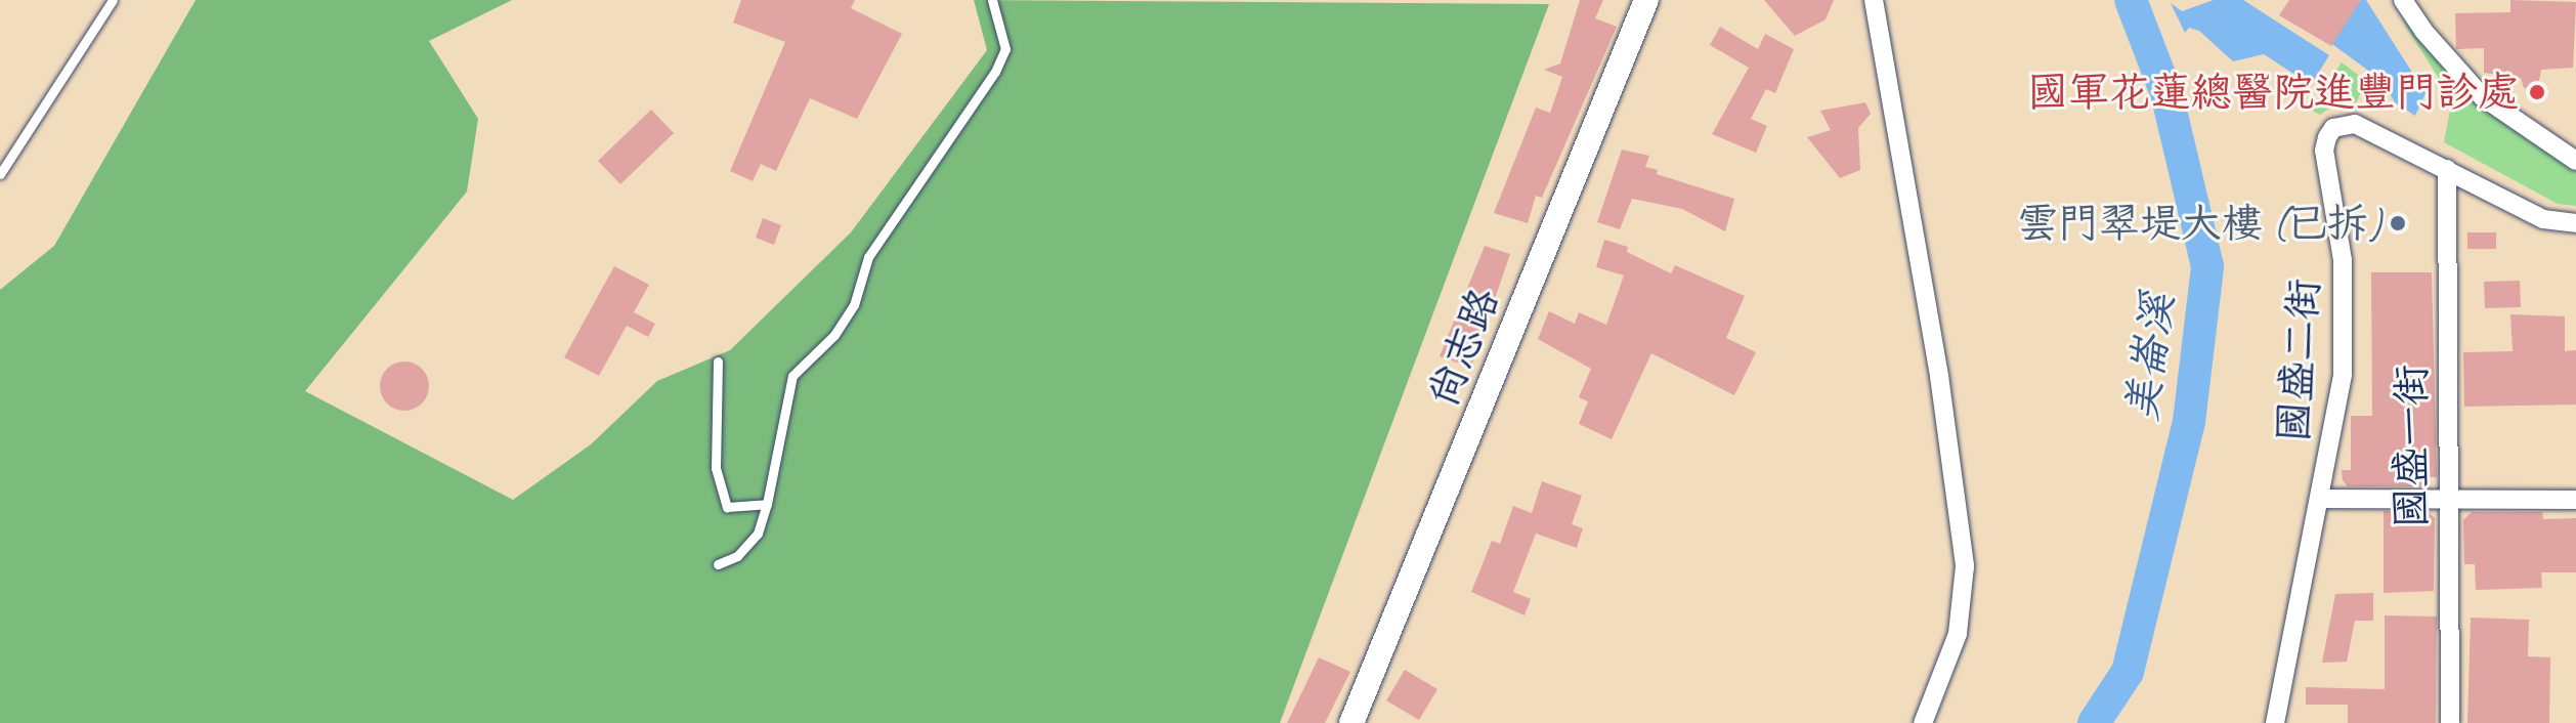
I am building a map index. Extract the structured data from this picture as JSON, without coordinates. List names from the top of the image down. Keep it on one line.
{"streets":{"street":["尚志路","國盛二街","國盛一街"]},"crossings":[["國盛二街","國盛一街"]],"water":["美崙溪"],"places":["國軍花蓮總醫院進豐門診處","雲門翠堤大樓 (已拆)"]}
